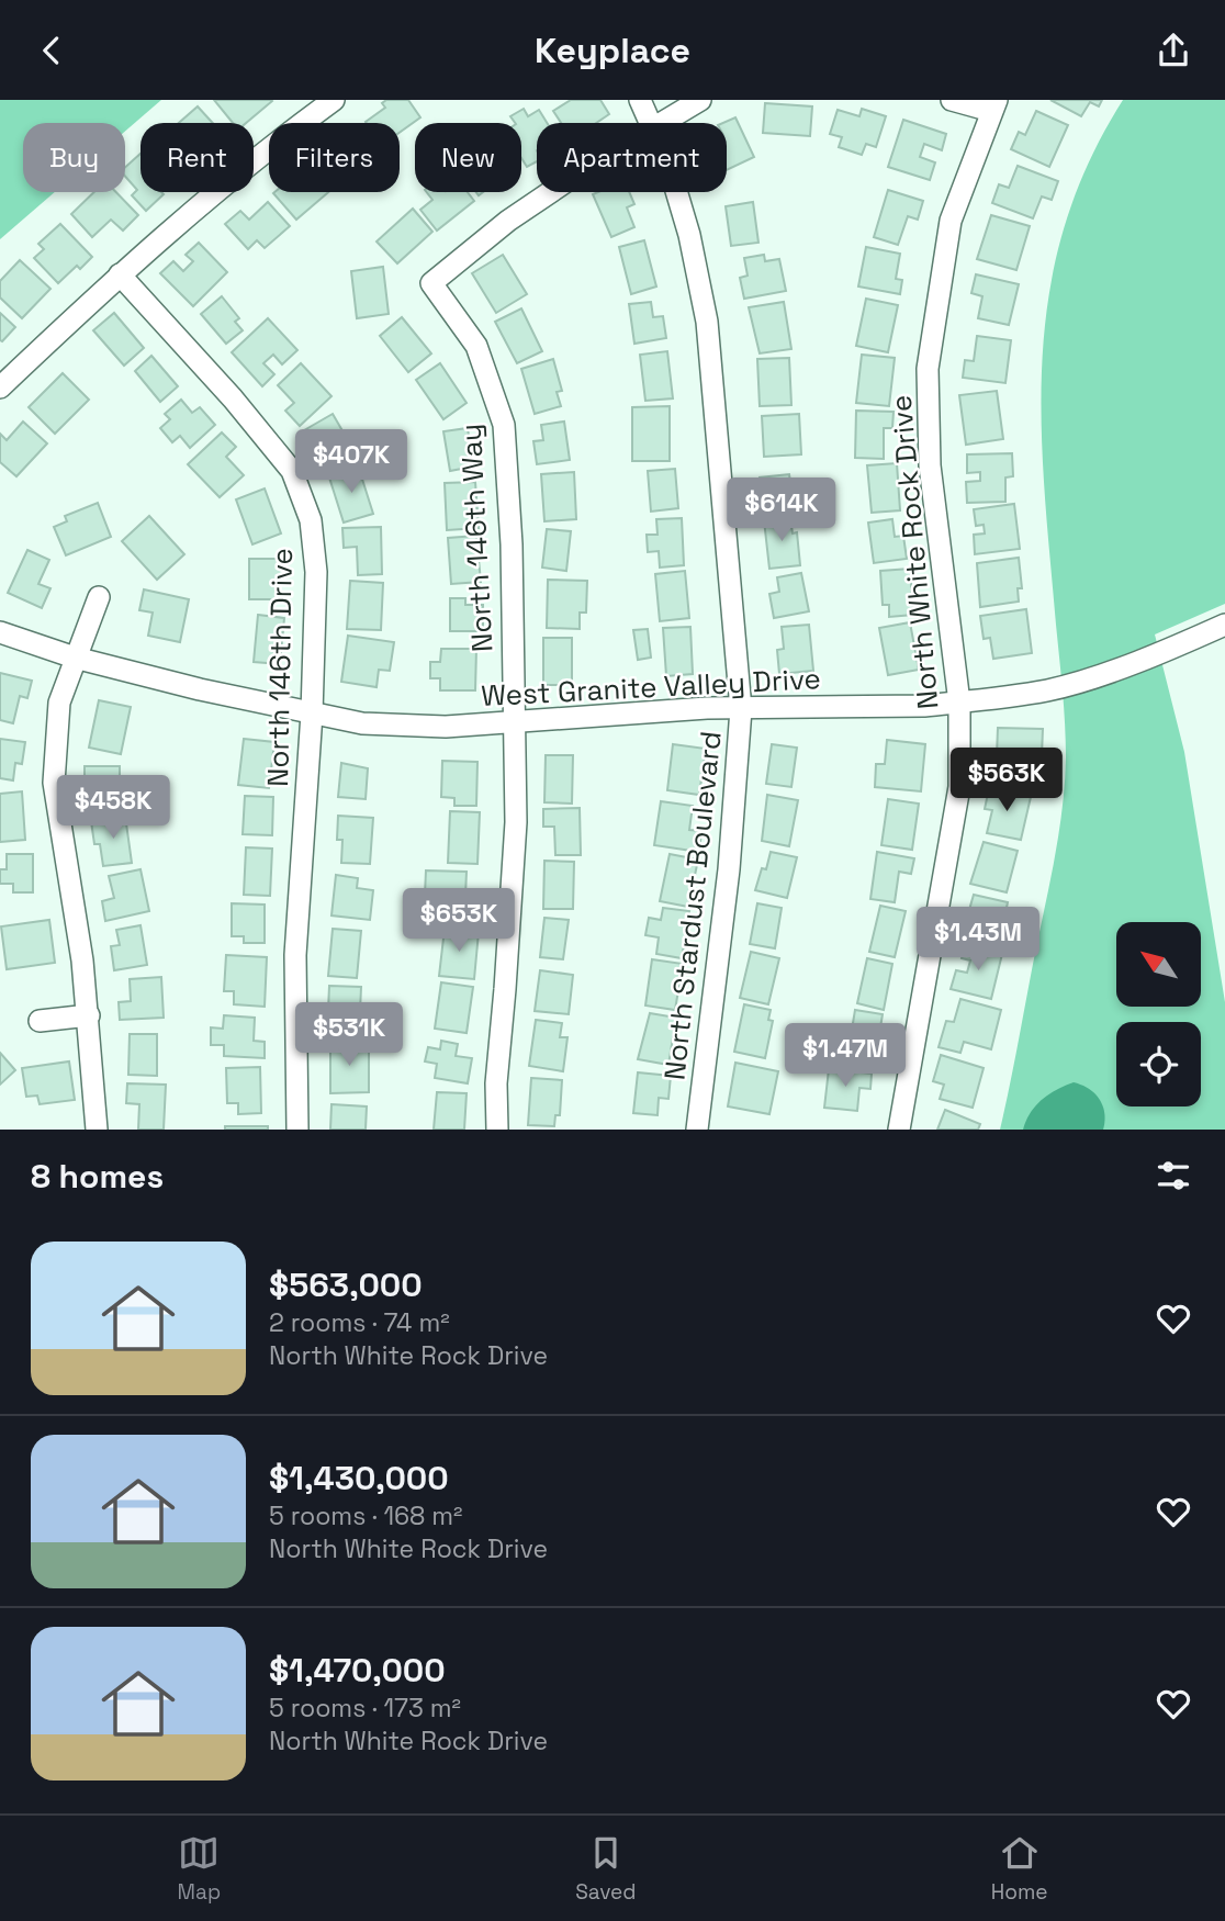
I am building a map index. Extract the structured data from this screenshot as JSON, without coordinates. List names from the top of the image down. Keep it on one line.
{"streets":{"street":["North 146th Way","North White Rock Drive","North 146th Drive","West Granite Valley Drive","North Stardust Boulevard"]},"crossings":[["North 146th Way","West Granite Valley Drive"],["North White Rock Drive","West Granite Valley Drive"],["North 146th Drive","West Granite Valley Drive"],["West Granite Valley Drive","North Stardust Boulevard"]],"north":"top left","page":{"header":"Keyplace","chip":["Buy","Rent","Filters","New","Apartment"],"price":["$407K","$614K","$563K","$458K","$653K","$1.43M","$531K","$1.47M"],"heading":"8 homes","list":[{"name":"$563,000","note":"2 rooms · 74 m² · North White Rock Drive"},{"name":"$1,430,000","note":"5 rooms · 168 m² · North White Rock Drive"},{"name":"$1,470,000","note":"5 rooms · 173 m² · North White Rock Drive"}],"tabs":["Map","Saved","Home"]}}
